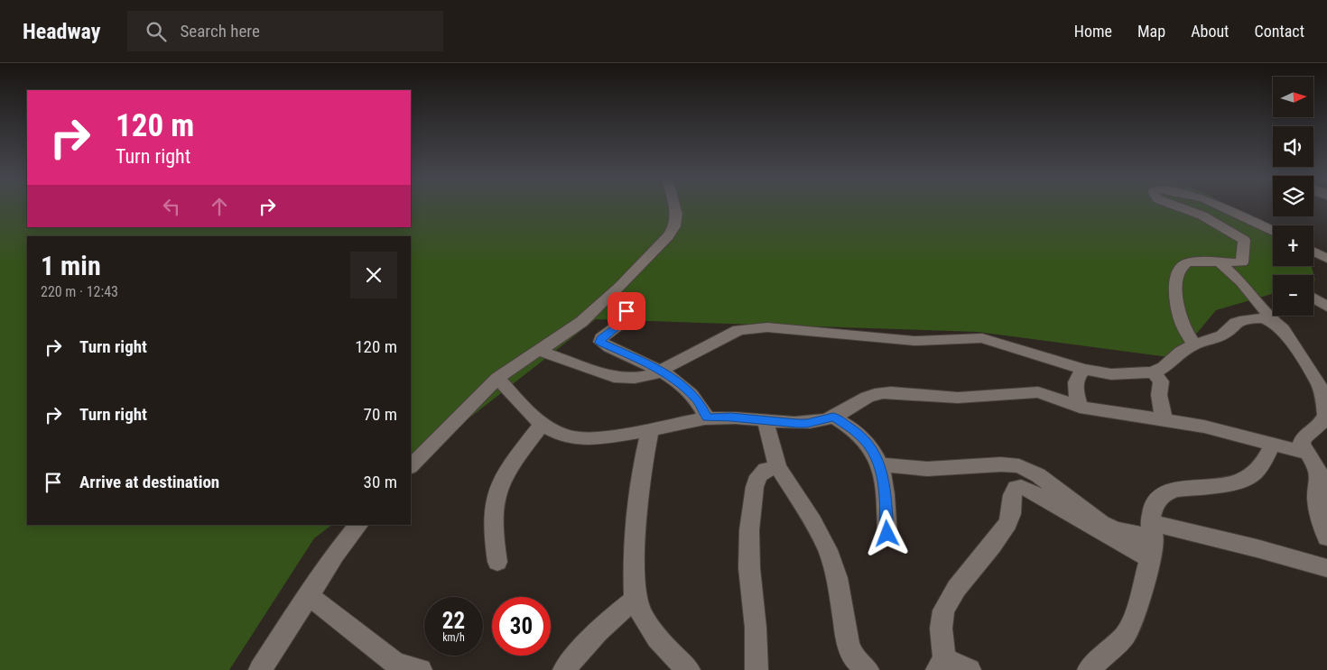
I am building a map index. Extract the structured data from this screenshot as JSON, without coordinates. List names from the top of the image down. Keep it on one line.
{"north":"right","page":{"header":"Headway","search":"Search here","nav":["Home","Map","About","Contact"],"map_buttons":["+","−"],"turn":["120 m","Turn right"],"heading":["1 min","220 m · 12:43"],"list":[{"name":"Turn right","value":"120 m"},{"name":"Turn right","value":"70 m"},{"name":"Arrive at destination","value":"30 m"}],"speed":"22 km/h","limit":"30"}}
